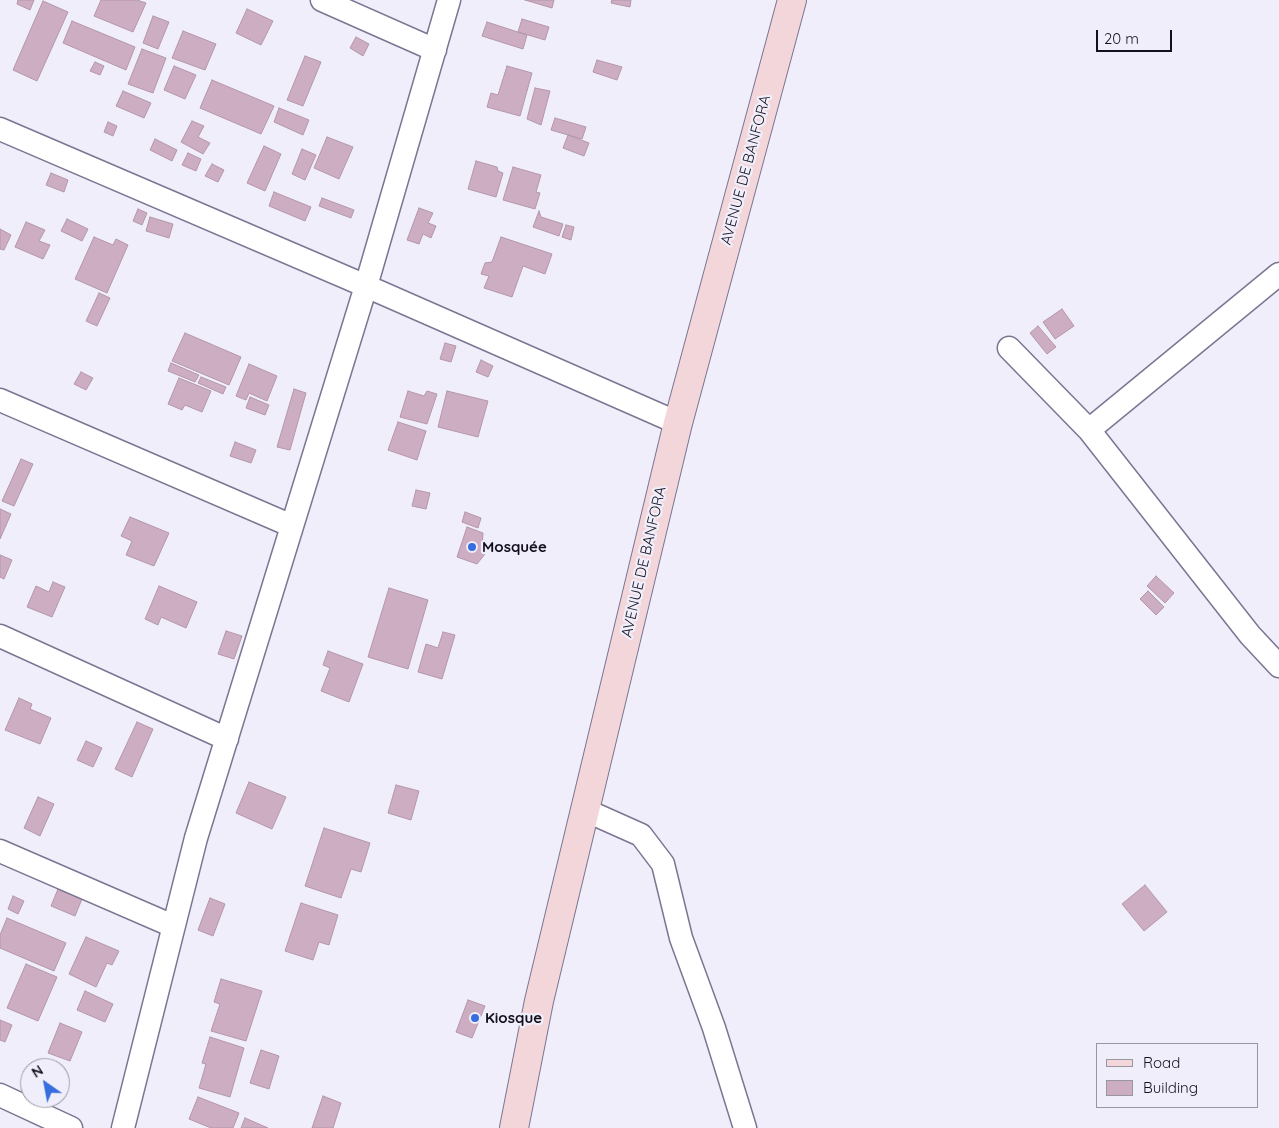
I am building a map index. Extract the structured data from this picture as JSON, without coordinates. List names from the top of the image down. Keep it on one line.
{"streets":{"main road":["AVENUE DE BANFORA"]},"places":["Mosquée","Kiosque"],"legend":["Road","Building"],"scale_bar":"20 m","north":"top left"}
